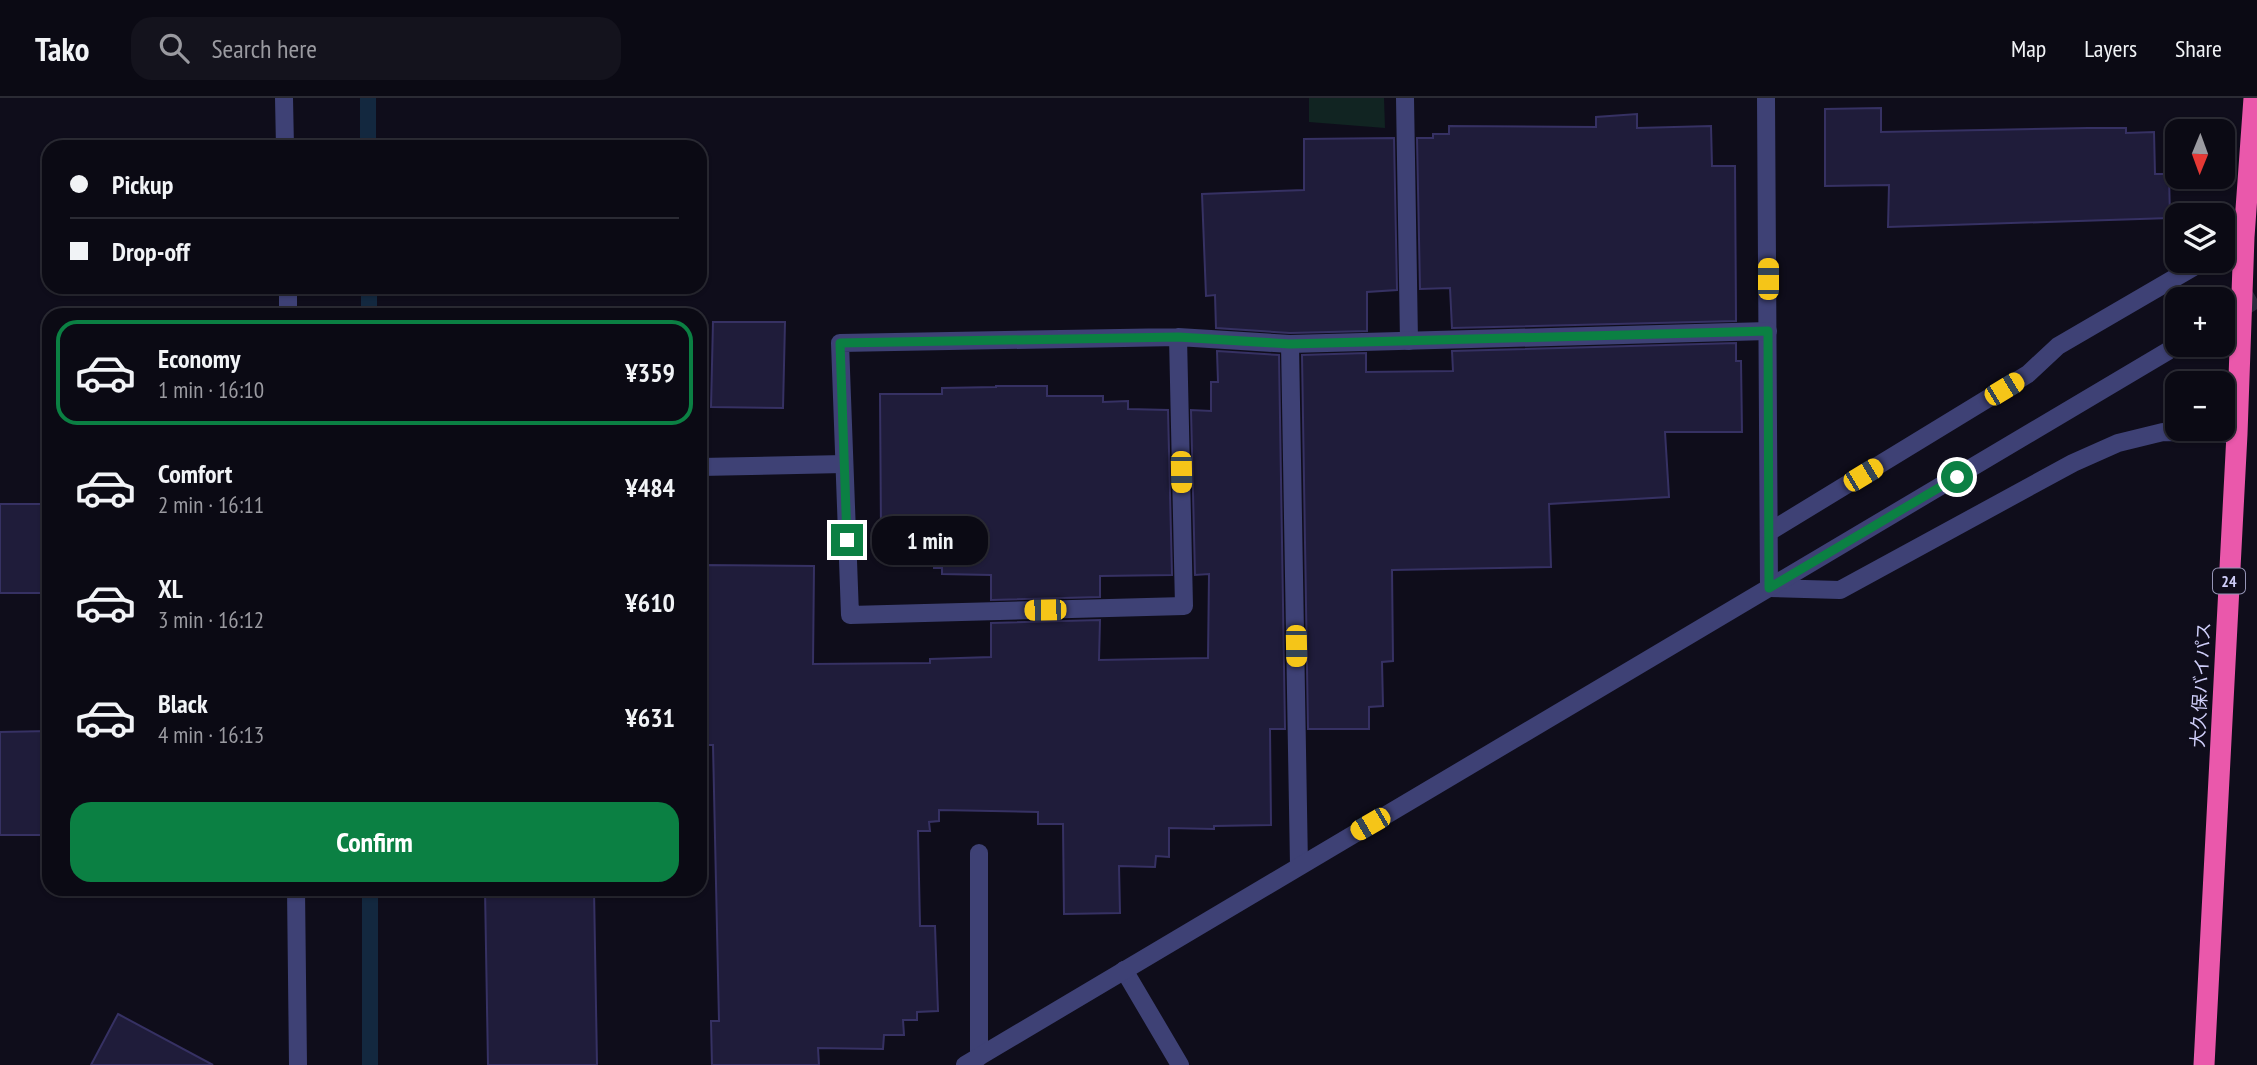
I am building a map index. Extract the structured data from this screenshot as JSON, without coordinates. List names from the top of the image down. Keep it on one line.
{"streets":{"highway":["24","大久保バイパス"]},"north":"bottom","page":{"header":"Tako","search":"Search here","nav":["Map","Layers","Share"],"map_buttons":["+","−"],"banner":["Pickup","Drop-off"],"list":[{"name":"Economy","note":"1 min · 16:10","value":"¥359"},{"name":"Comfort","note":"2 min · 16:11","value":"¥484"},{"name":"XL","note":"3 min · 16:12","value":"¥610"},{"name":"Black","note":"4 min · 16:13","value":"¥631"}],"bubble":"1 min","buttons":"Confirm"}}
